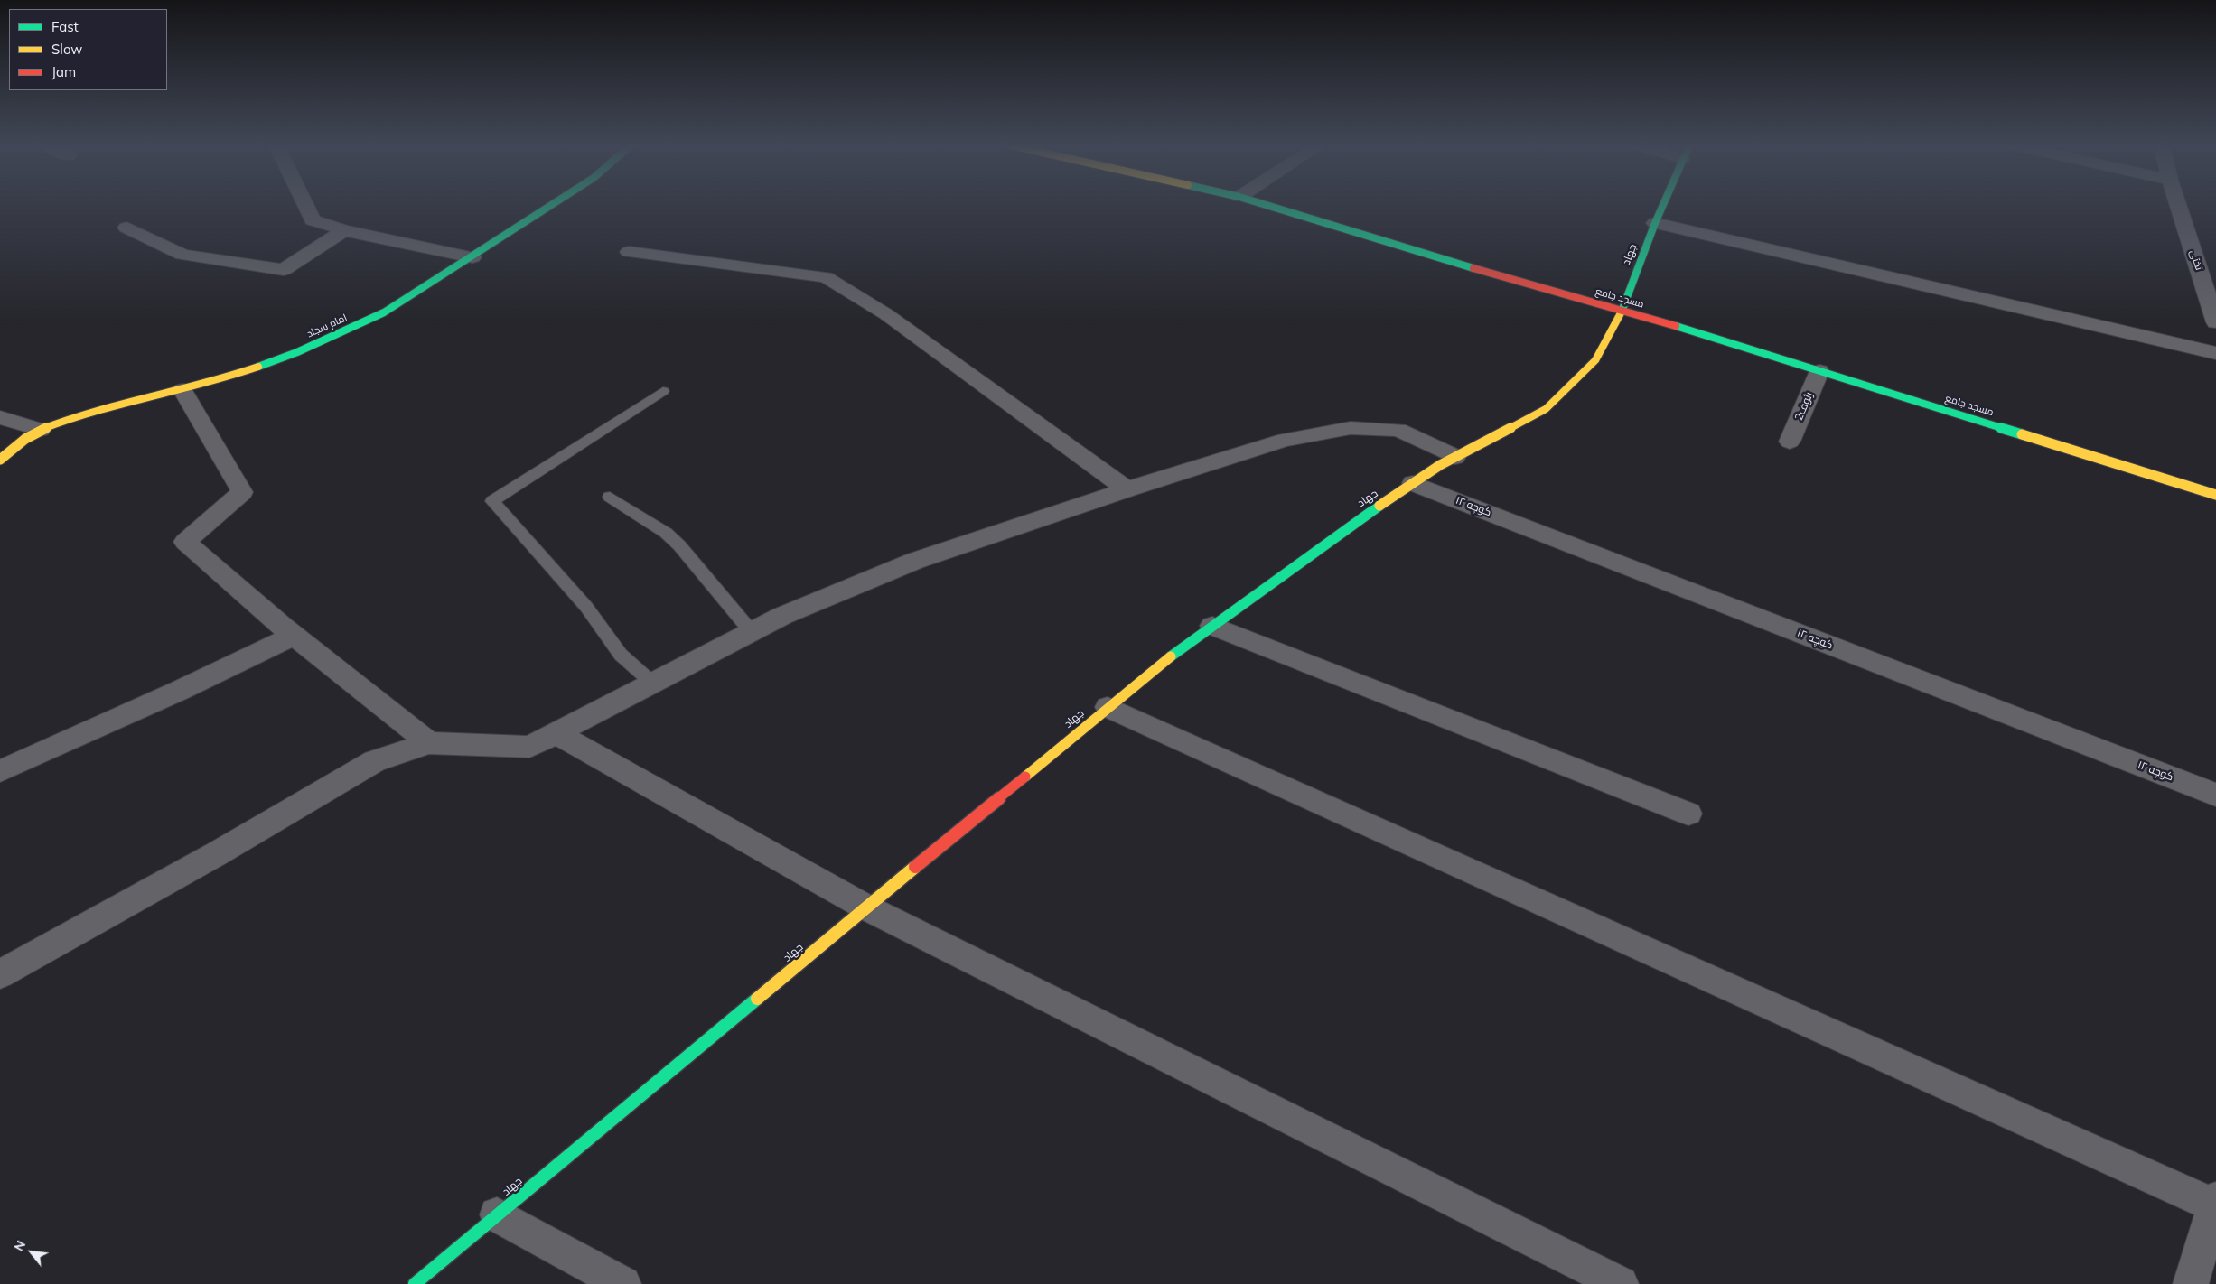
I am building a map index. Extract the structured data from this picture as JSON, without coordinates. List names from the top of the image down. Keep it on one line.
{"streets":{"street":["جهاد","تختی","مسجد جامع","امام سجاد","رئوف2","کوچه ۱۲"]},"crossings":[["جهاد","مسجد جامع"],["جهاد","کوچه ۱۲"],["مسجد جامع","رئوف2"]],"legend":["Fast","Slow","Jam"],"north":"top left"}
